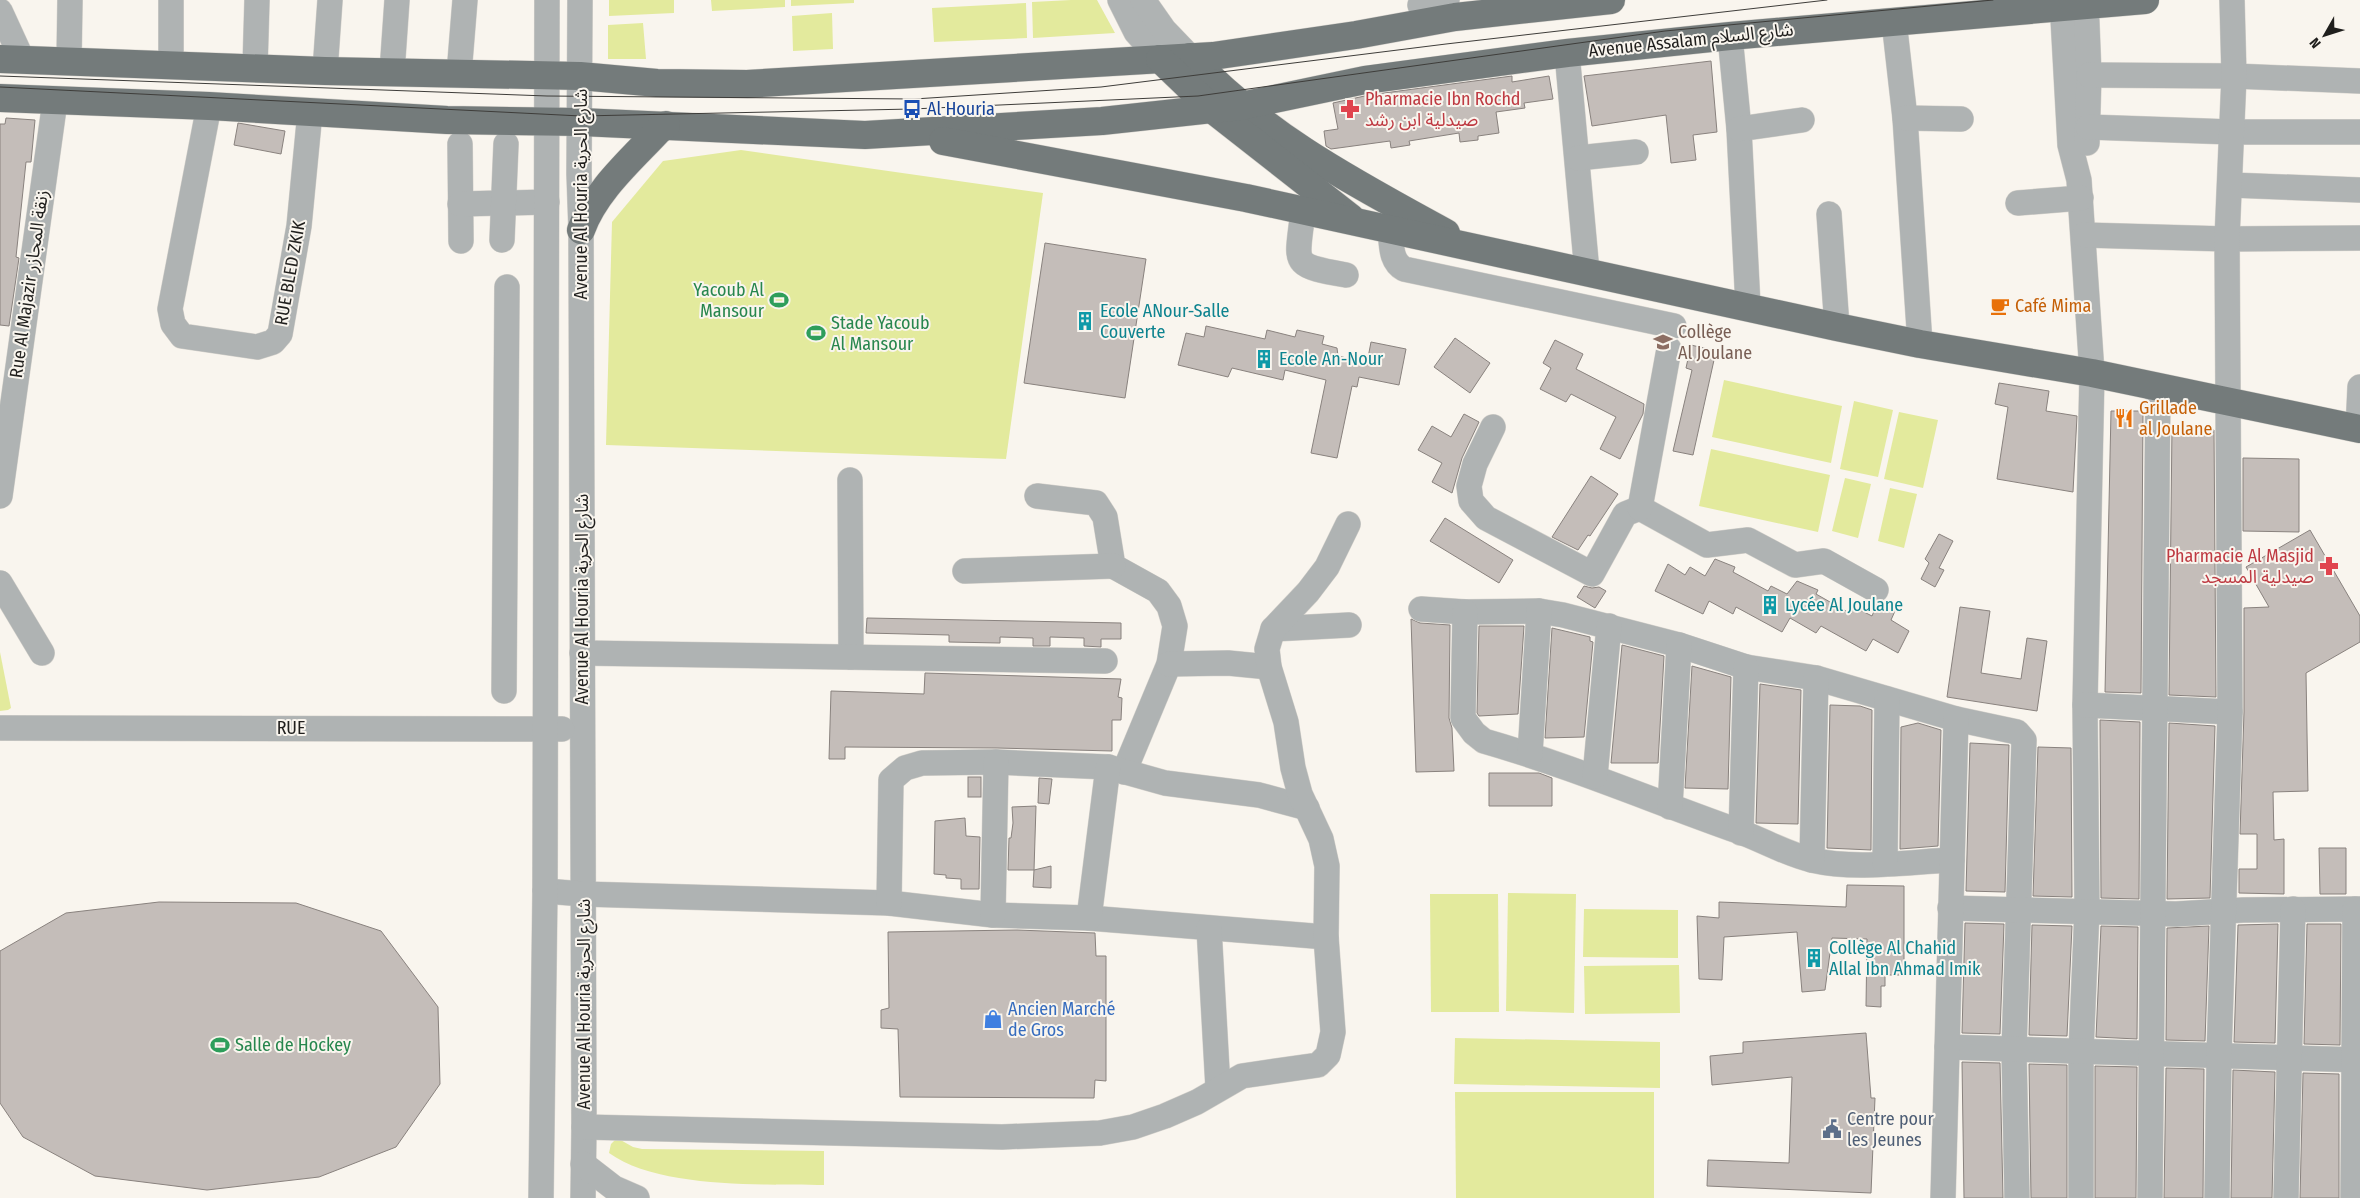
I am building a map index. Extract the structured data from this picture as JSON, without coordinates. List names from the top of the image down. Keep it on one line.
{"streets":{"main road":["Avenue Assalam شارع السلام"],"street":["Avenue Al Houria شارع الحرية","RUE BLED ZKIK","Rue Al Majazir زنقة المجازر","RUE"]},"crossings":[["Avenue Al Houria شارع الحرية","RUE"]],"places":{"bus stop":["Al Houria"],"pharmacy":["Pharmacie Ibn Rochd صيدلية ابن رشد","Pharmacie Al Masjid صيدلية المسجد"],"sports":["Yacoub Al Mansour","Stade Yacoub Al Mansour","Salle de Hockey"],"cafe":["Café Mima"],"building":["Ecole ANour-Salle Couverte","Ecole An-Nour","Lycée Al Joulane","Collège Al Chahid Allal Ibn Ahmad Imik"],"school or university":["Collège Al Joulane"],"restaurant":["Grillade al Joulane"],"shop":["Ancien Marché de Gros"],"public building":["Centre pour les Jeunes"]},"north":"bottom left"}
